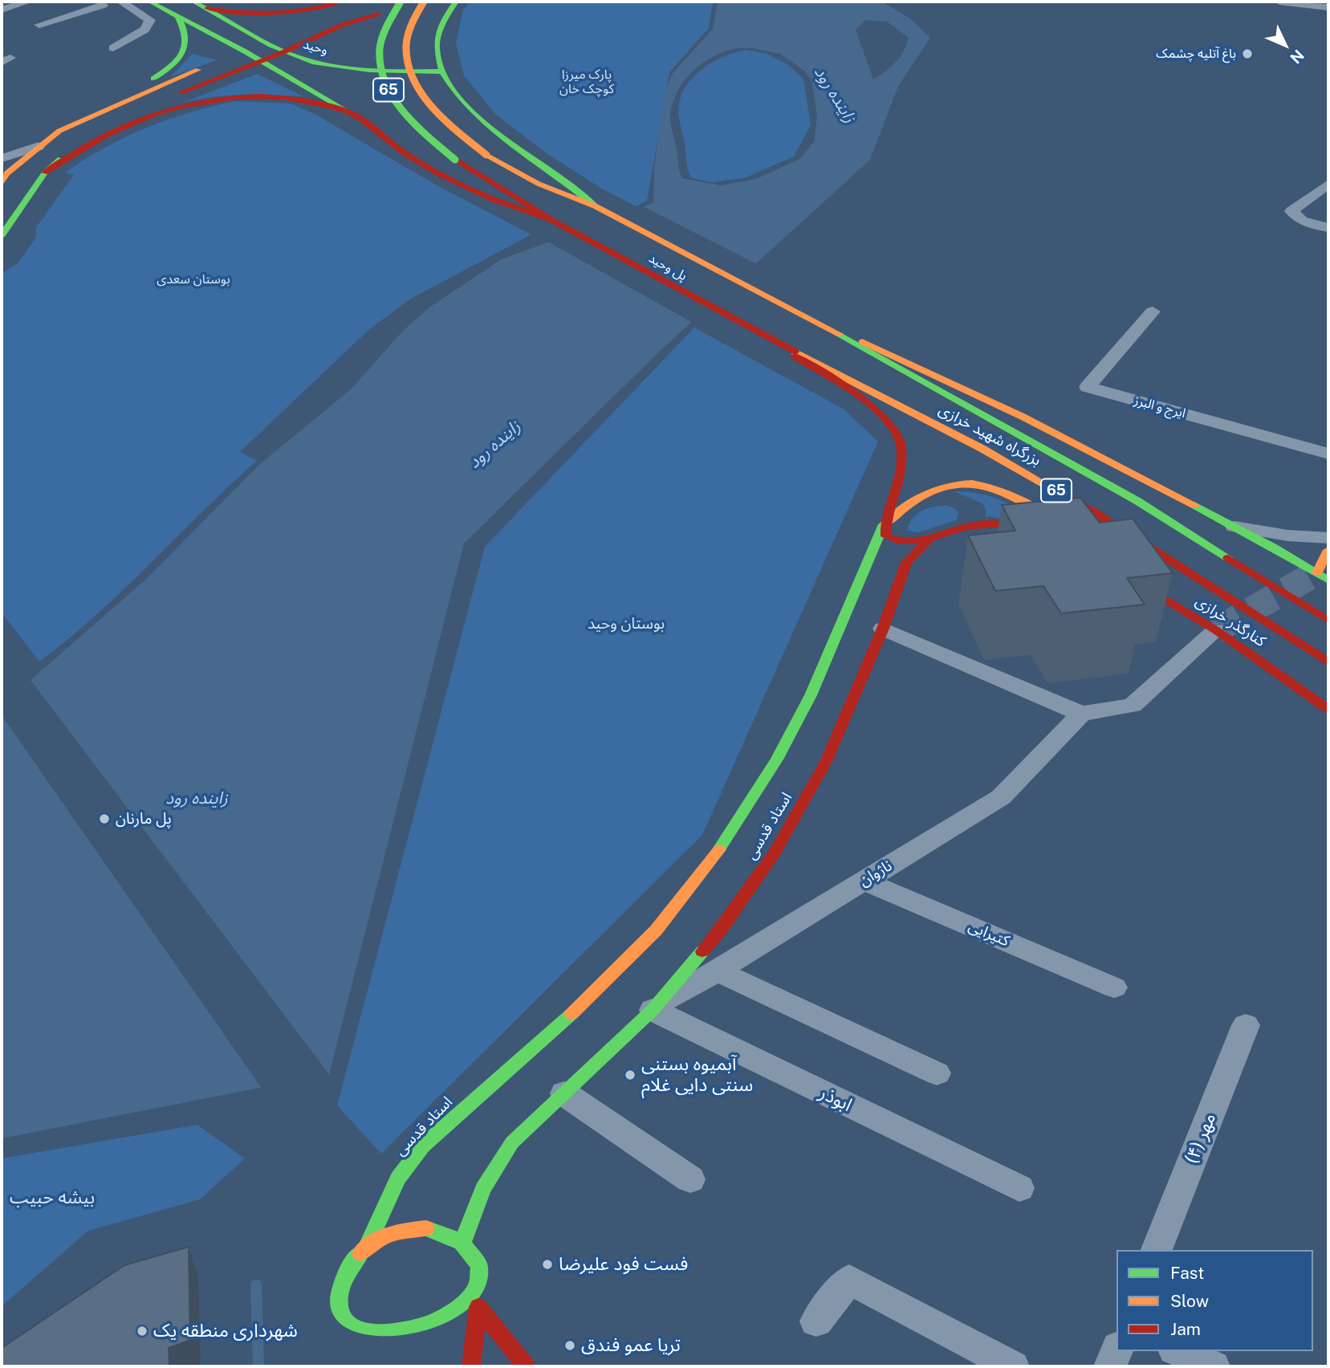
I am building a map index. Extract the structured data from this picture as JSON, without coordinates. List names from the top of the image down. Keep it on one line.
{"streets":{"main road":["وحید","65","پل وحید","بزرگراه شهید خرازی","کنارگذر خرازی","استاد قدسی"],"street":["ایرج و البرز","ناژوان","کتیرایی","ابوذر","مهر (۴)"]},"crossings":[["65","پل وحید"],["پل وحید","بزرگراه شهید خرازی"],["استاد قدسی","ناژوان"],["استاد قدسی","ابوذر"],["ناژوان","کتیرایی"],["ناژوان","ابوذر"]],"water":["زاینده رود"],"parks":["پارک میرزا کوچک خان","بوستان سعدی","بوستان وحید","بیشه حبیب"],"places":["باغ آتلیه چشمک","پل مارنان","آبمیوه بستنی سنتی دایی غلام","فست فود علیرضا","شهرداری منطقه یک","تریا عمو فندق"],"legend":["Fast","Slow","Jam"],"north":"bottom right"}
